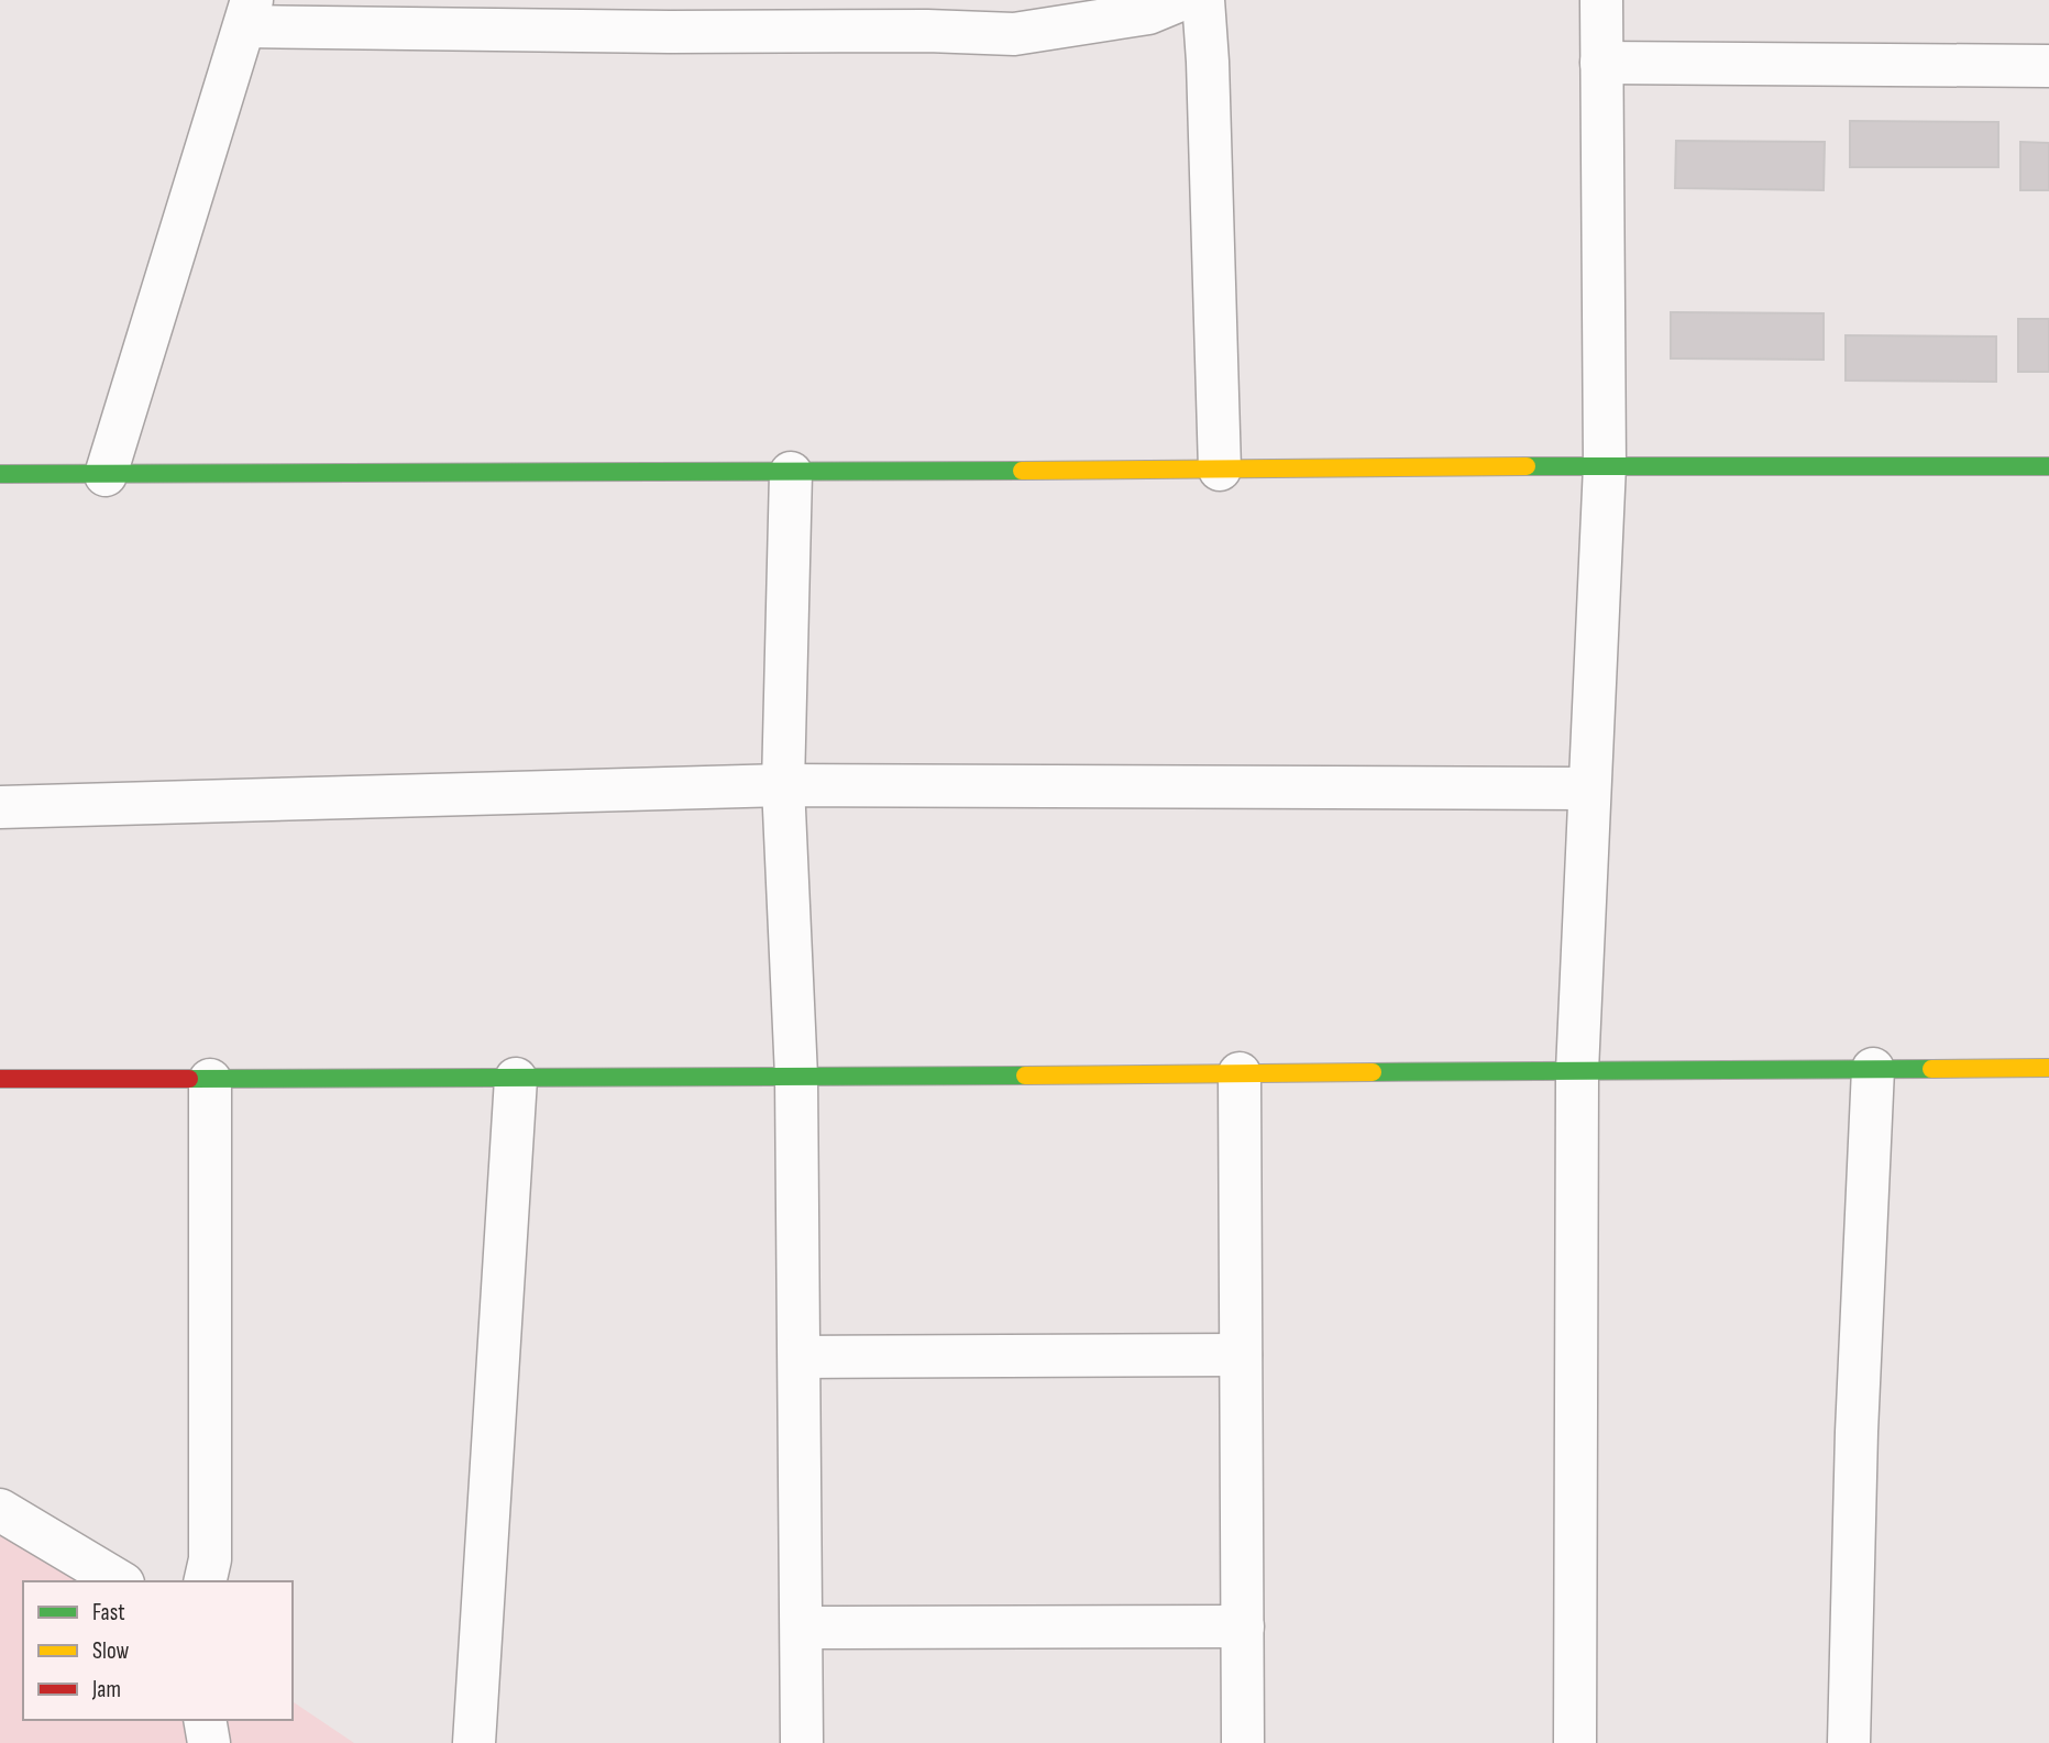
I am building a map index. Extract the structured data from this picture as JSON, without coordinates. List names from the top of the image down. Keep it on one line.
{"legend":["Fast","Slow","Jam"]}
